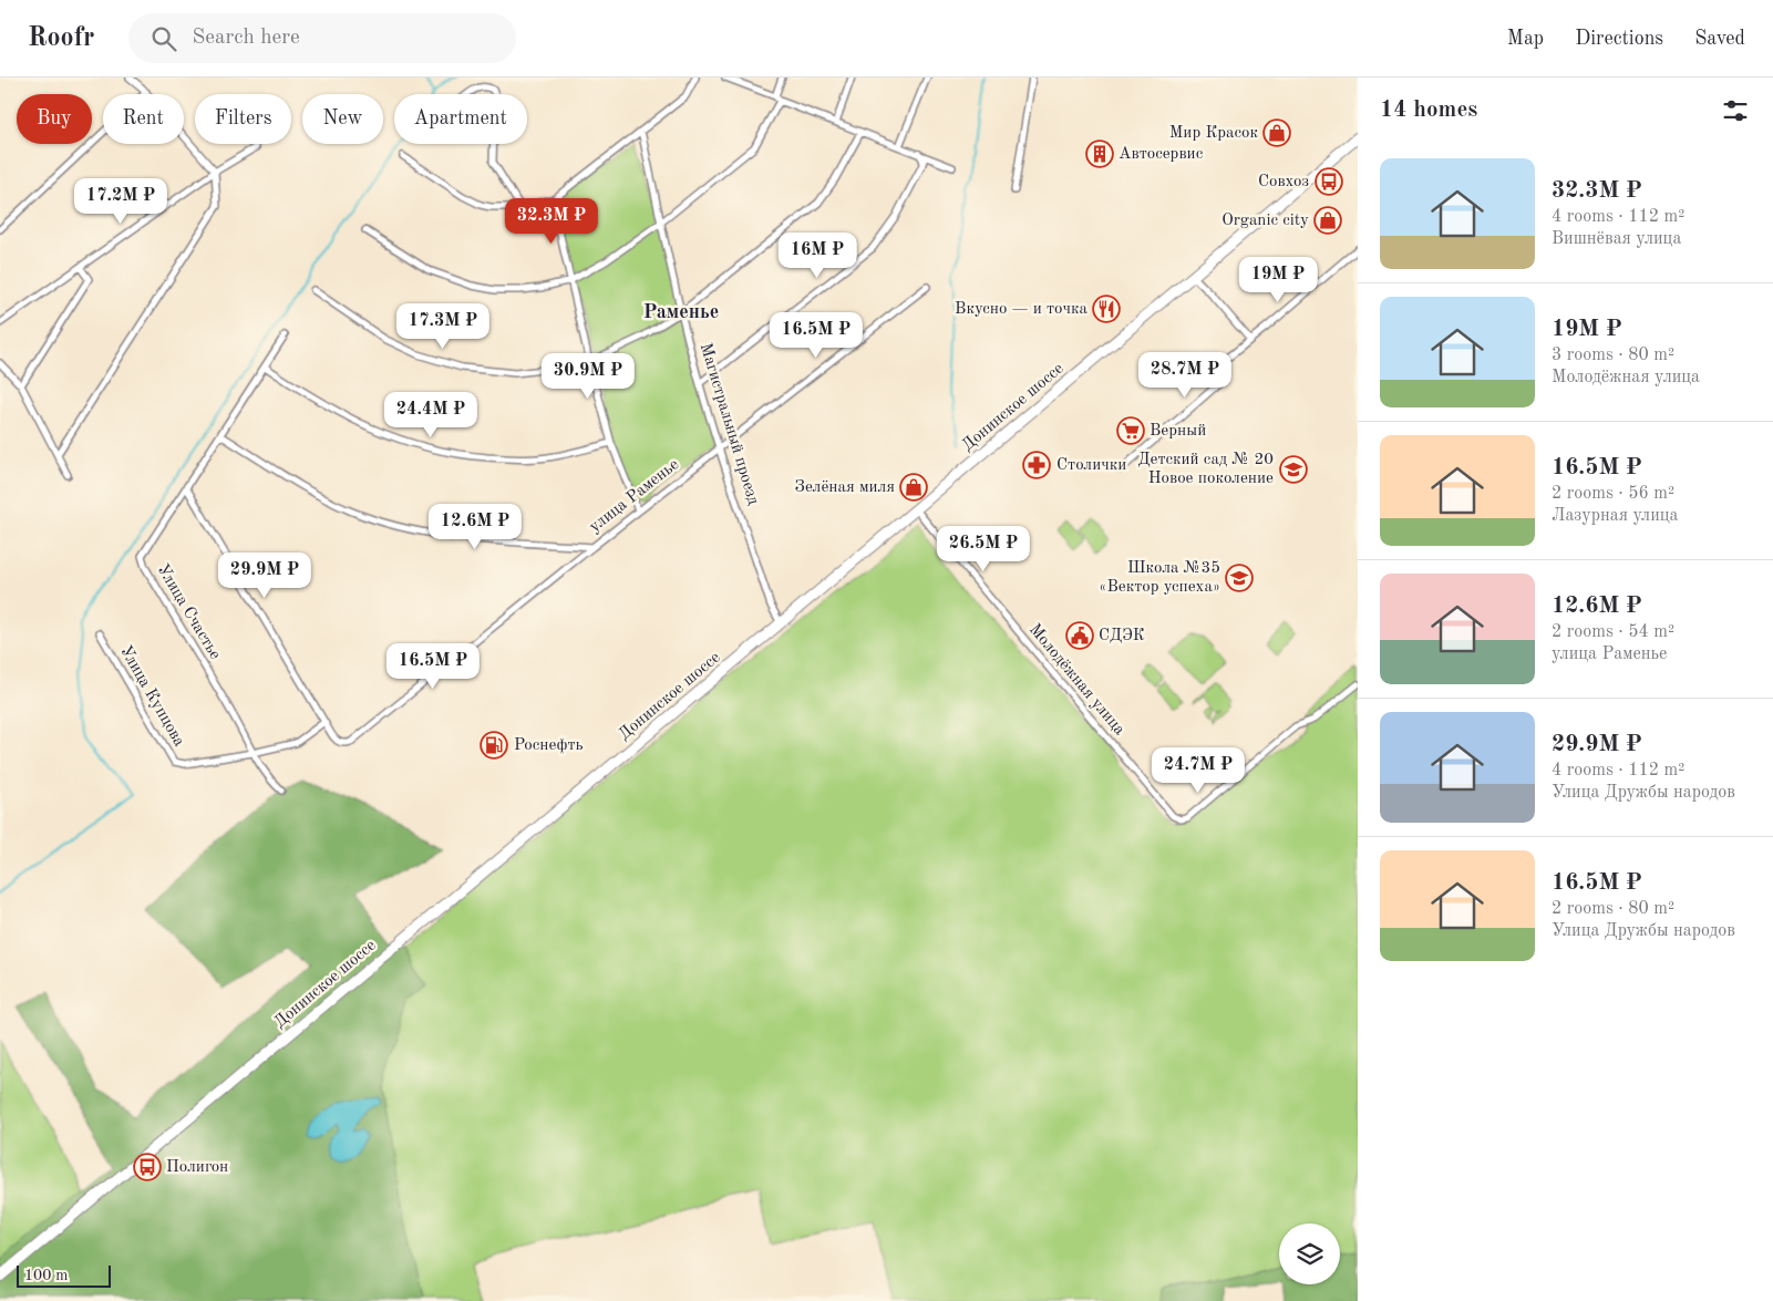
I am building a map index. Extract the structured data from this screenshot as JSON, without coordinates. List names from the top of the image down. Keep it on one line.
{"streets":{"main road":["Донинское шоссе"],"street":["Магистральный проезд","улица Раменье","Улица Счастье","Молодёжная улица","Улица Купцова"]},"crossings":[["Донинское шоссе","Магистральный проезд"],["Донинское шоссе","Молодёжная улица"],["Магистральный проезд","улица Раменье"],["улица Раменье","Улица Счастье"],["Улица Счастье","Улица Купцова"]],"districts":["Раменье"],"places":{"shop":["Мир Красок","Organic city","Зелёная миля"],"building":["Автосервис"],"bus stop":["Совхоз","Полигон"],"restaurant":["Вкусно — и точка"],"supermarket":["Верный"],"pharmacy":["Столички"],"school or university":["Детский сад № 20 Новое поколение","Школа №35 «Вектор успеха»"],"public building":["СДЭК"],"fuel station":["Роснефть"]},"scale_bar":"100 m","page":{"header":"Roofr","search":"Search here","nav":["Map","Directions","Saved"],"heading":"14 homes","chip":["Buy","Rent","Filters","New","Apartment"],"list":[{"name":"32.3M ₽","note":"4 rooms · 112 m² · Вишнёвая улица"},{"name":"19M ₽","note":"3 rooms · 80 m² · Молодёжная улица"},{"name":"16.5M ₽","note":"2 rooms · 56 m² · Лазурная улица"},{"name":"12.6M ₽","note":"2 rooms · 54 m² · улица Раменье"},{"name":"29.9M ₽","note":"4 rooms · 112 m² · Улица Дружбы народов"},{"name":"16.5M ₽","note":"2 rooms · 80 m² · Улица Дружбы народов"}],"price":["17.2M ₽","32.3M ₽","16M ₽","19M ₽","17.3M ₽","16.5M ₽","28.7M ₽","30.9M ₽","24.4M ₽","12.6M ₽","26.5M ₽","29.9M ₽","16.5M ₽","24.7M ₽"],"scale":"100 m"}}
